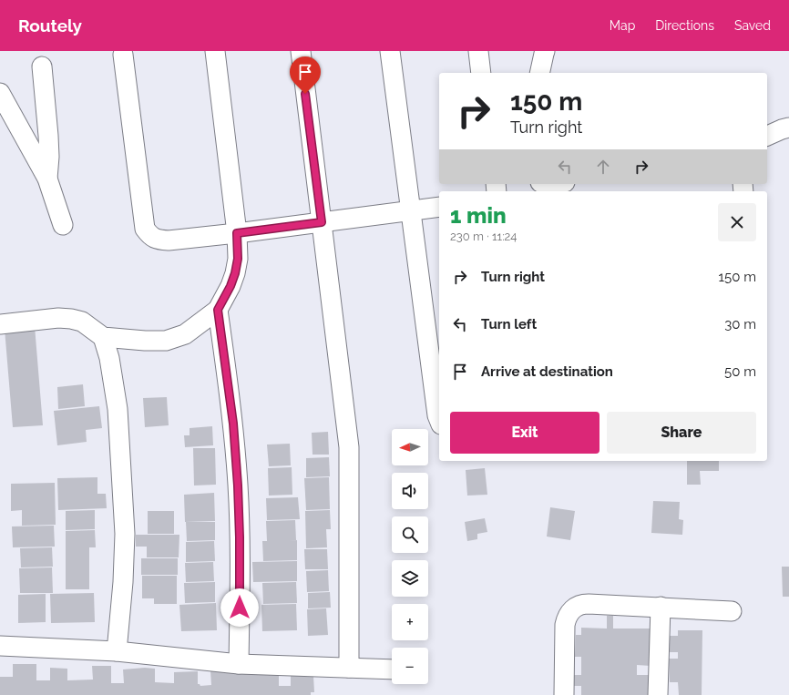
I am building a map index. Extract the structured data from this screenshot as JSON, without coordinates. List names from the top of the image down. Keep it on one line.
{"north":"left","page":{"header":"Routely","nav":["Map","Directions","Saved"],"turn":["150 m","Turn right"],"heading":["1 min","230 m · 11:24"],"list":[{"name":"Turn right","value":"150 m"},{"name":"Turn left","value":"30 m"},{"name":"Arrive at destination","value":"50 m"}],"buttons":["Exit","Share"],"map_buttons":["+","−"]}}
